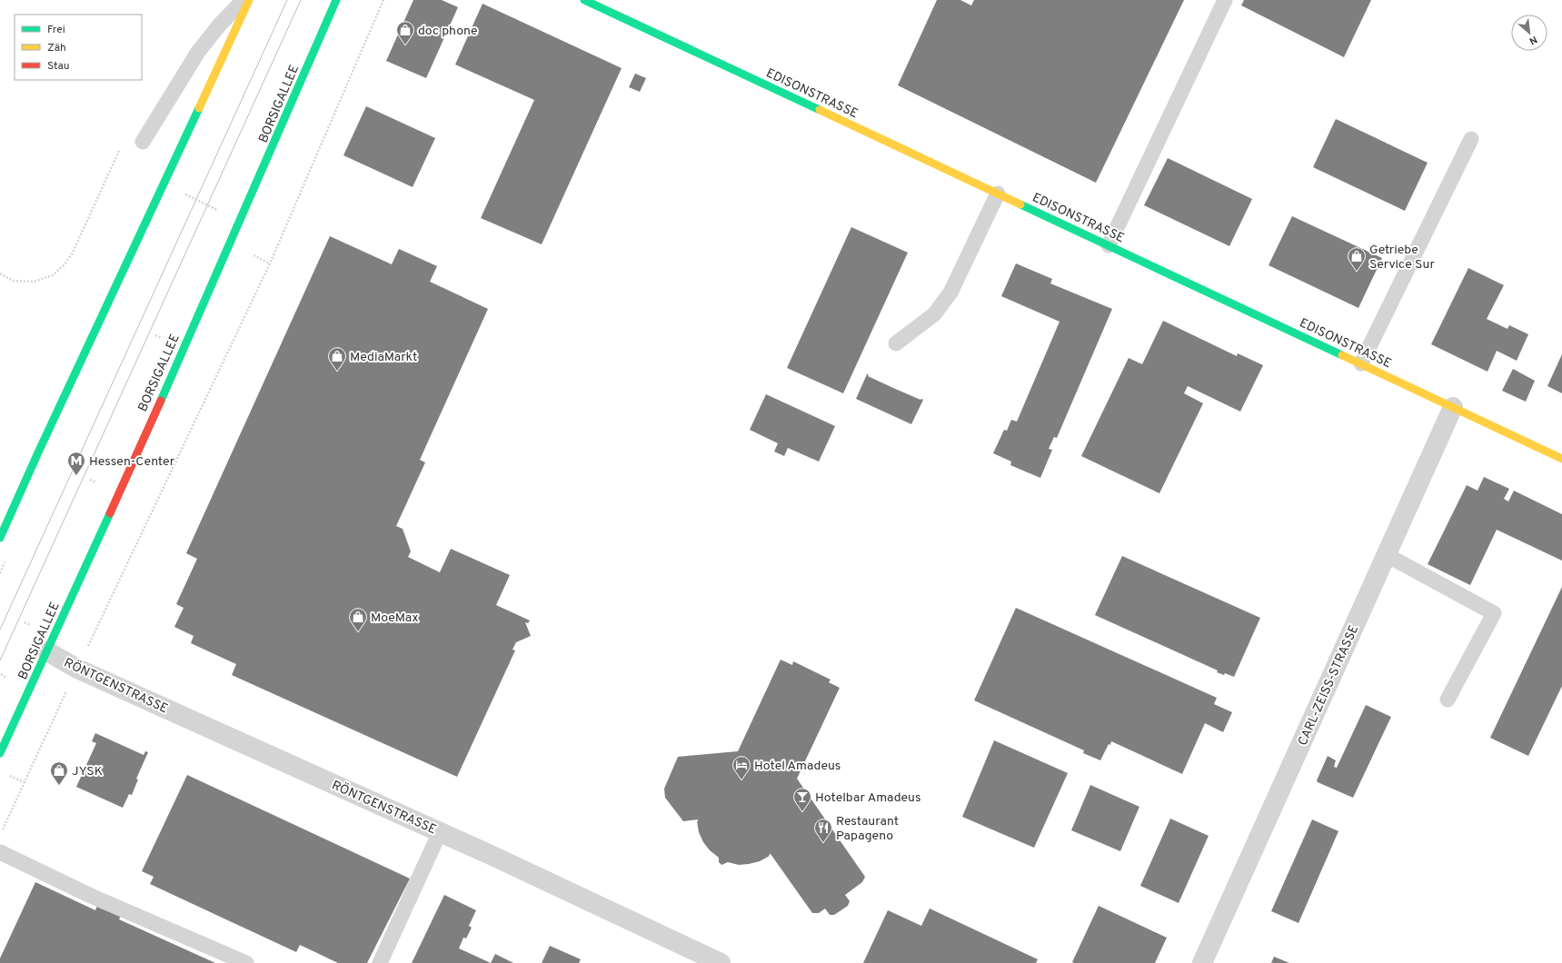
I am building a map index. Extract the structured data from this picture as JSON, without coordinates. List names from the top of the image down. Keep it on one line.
{"streets":{"main road":["EDISONSTRASSE","BORSIGALLEE"],"street":["RÖNTGENSTRASSE","CARL-ZEISS-STRASSE"]},"crossings":[["EDISONSTRASSE","CARL-ZEISS-STRASSE"],["BORSIGALLEE","RÖNTGENSTRASSE"]],"places":{"shop":["doc phone","Getriebe Service Sur","MediaMarkt","MoeMax","JYSK"],"metro station":["Hessen-Center"],"hotel":["Hotel Amadeus"],"bar":["Hotelbar Amadeus"],"restaurant":["Restaurant Papageno"]},"legend":["Frei","Zäh","Stau"],"north":"bottom right"}
